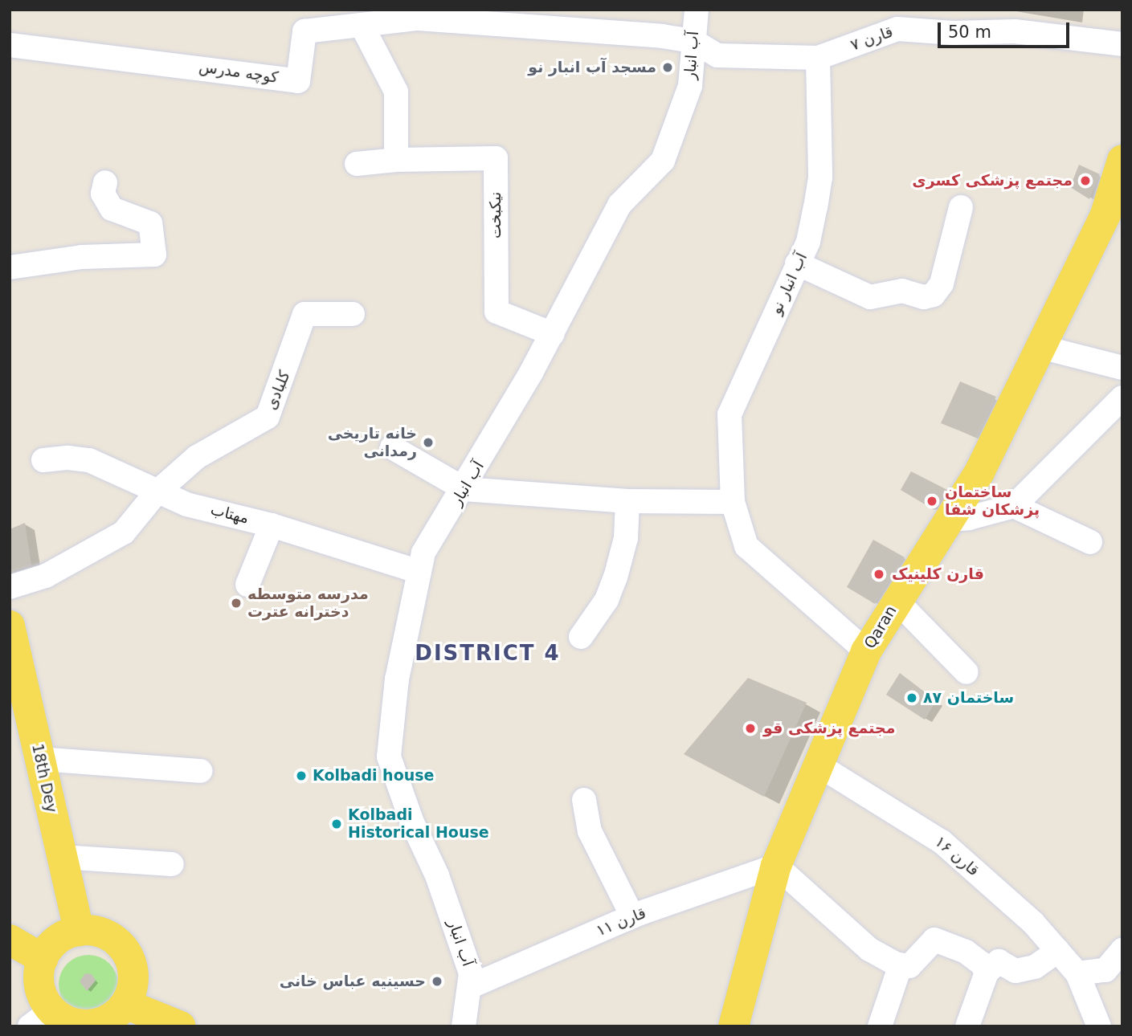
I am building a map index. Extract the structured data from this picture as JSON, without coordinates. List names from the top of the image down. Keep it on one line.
{"streets":{"main road":["Qaran","18th Dey"],"street":["قارن ٧","آب انبار","کوچه مدرس","نیکبخت","آب انبار نو","کلبادی","مهتاب","قارن ۱۶","قارن ۱۱"]},"crossings":[["قارن ٧","آب انبار"],["قارن ٧","کوچه مدرس"],["قارن ٧","آب انبار نو"],["آب انبار","کوچه مدرس"],["آب انبار","نیکبخت"],["آب انبار","مهتاب"],["آب انبار","قارن ۱۱"],["آب انبار نو","Qaran"],["کلبادی","مهتاب"],["Qaran","قارن ۱۶"],["Qaran","قارن ۱۱"]],"districts":["DISTRICT 4"],"places":["مسجد آب انبار نو","مجتمع پزشکی کسری","خانه تاریخی رمدانی","ساختمان پزشکان شفا","قارن کلینیک","مدرسه متوسطه دخترانه عترت","ساختمان ٨٧","مجتمع پزشکی قو","Kolbadi house","Kolbadi Historical House","حسینیه عباس خانی"],"scale_bar":"50 m"}
